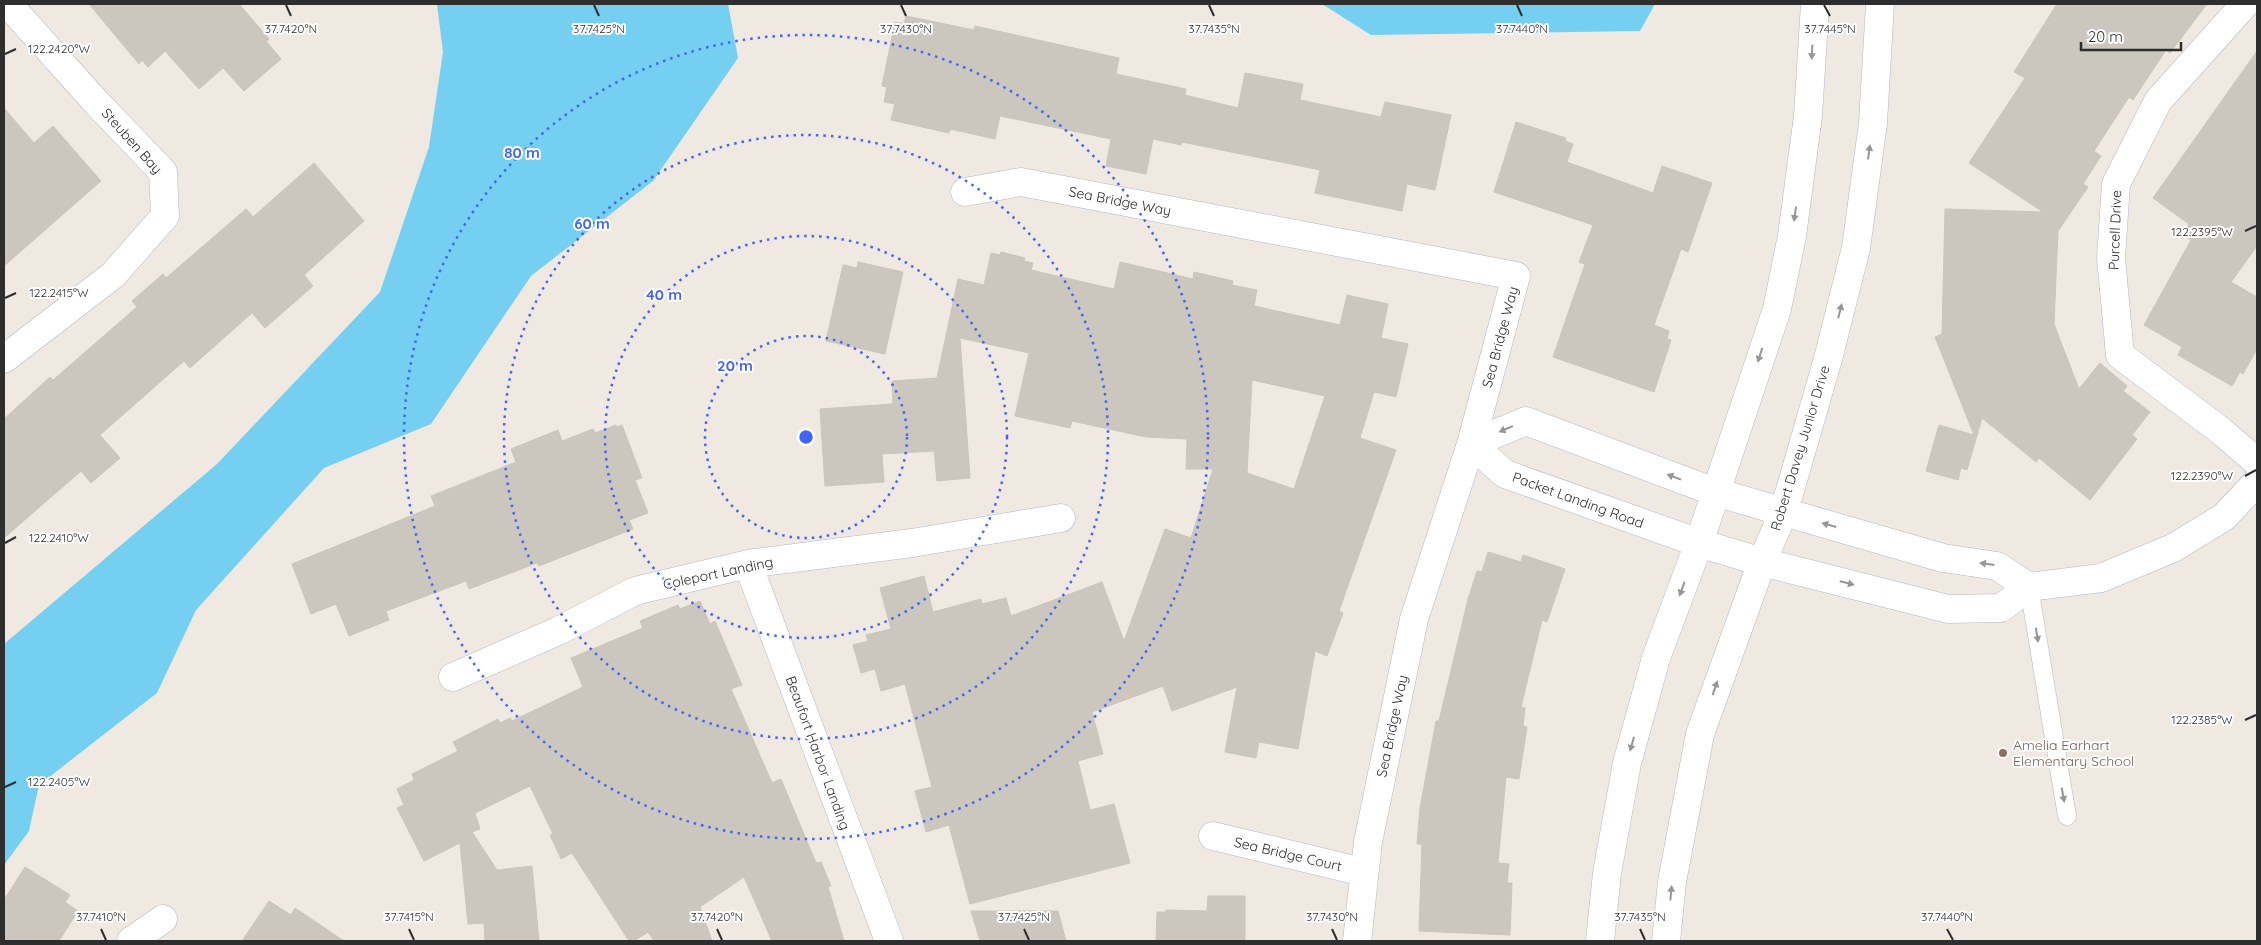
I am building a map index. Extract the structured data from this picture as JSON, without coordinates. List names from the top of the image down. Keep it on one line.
{"streets":{"street":["Steuben Bay","Sea Bridge Way","Purcell Drive","Robert Davey Junior Drive","Packet Landing Road","Coleport Landing","Beaufort Harbor Landing","Sea Bridge Court"]},"crossings":[["Sea Bridge Way","Packet Landing Road"],["Sea Bridge Way","Sea Bridge Court"],["Robert Davey Junior Drive","Packet Landing Road"],["Coleport Landing","Beaufort Harbor Landing"]],"places":["Amelia Earhart Elementary School"],"scale_bar":"20 m","coordinates":["37.7420°N","37.7425°N","37.7430°N","37.7435°N","37.7440°N","37.7445°N","122.2420°W","122.2395°W","122.2415°W","122.2390°W","122.2410°W","122.2385°W","122.2405°W","37.7410°N","37.7415°N"],"rings":["80 m","60 m","40 m","20 m"]}
